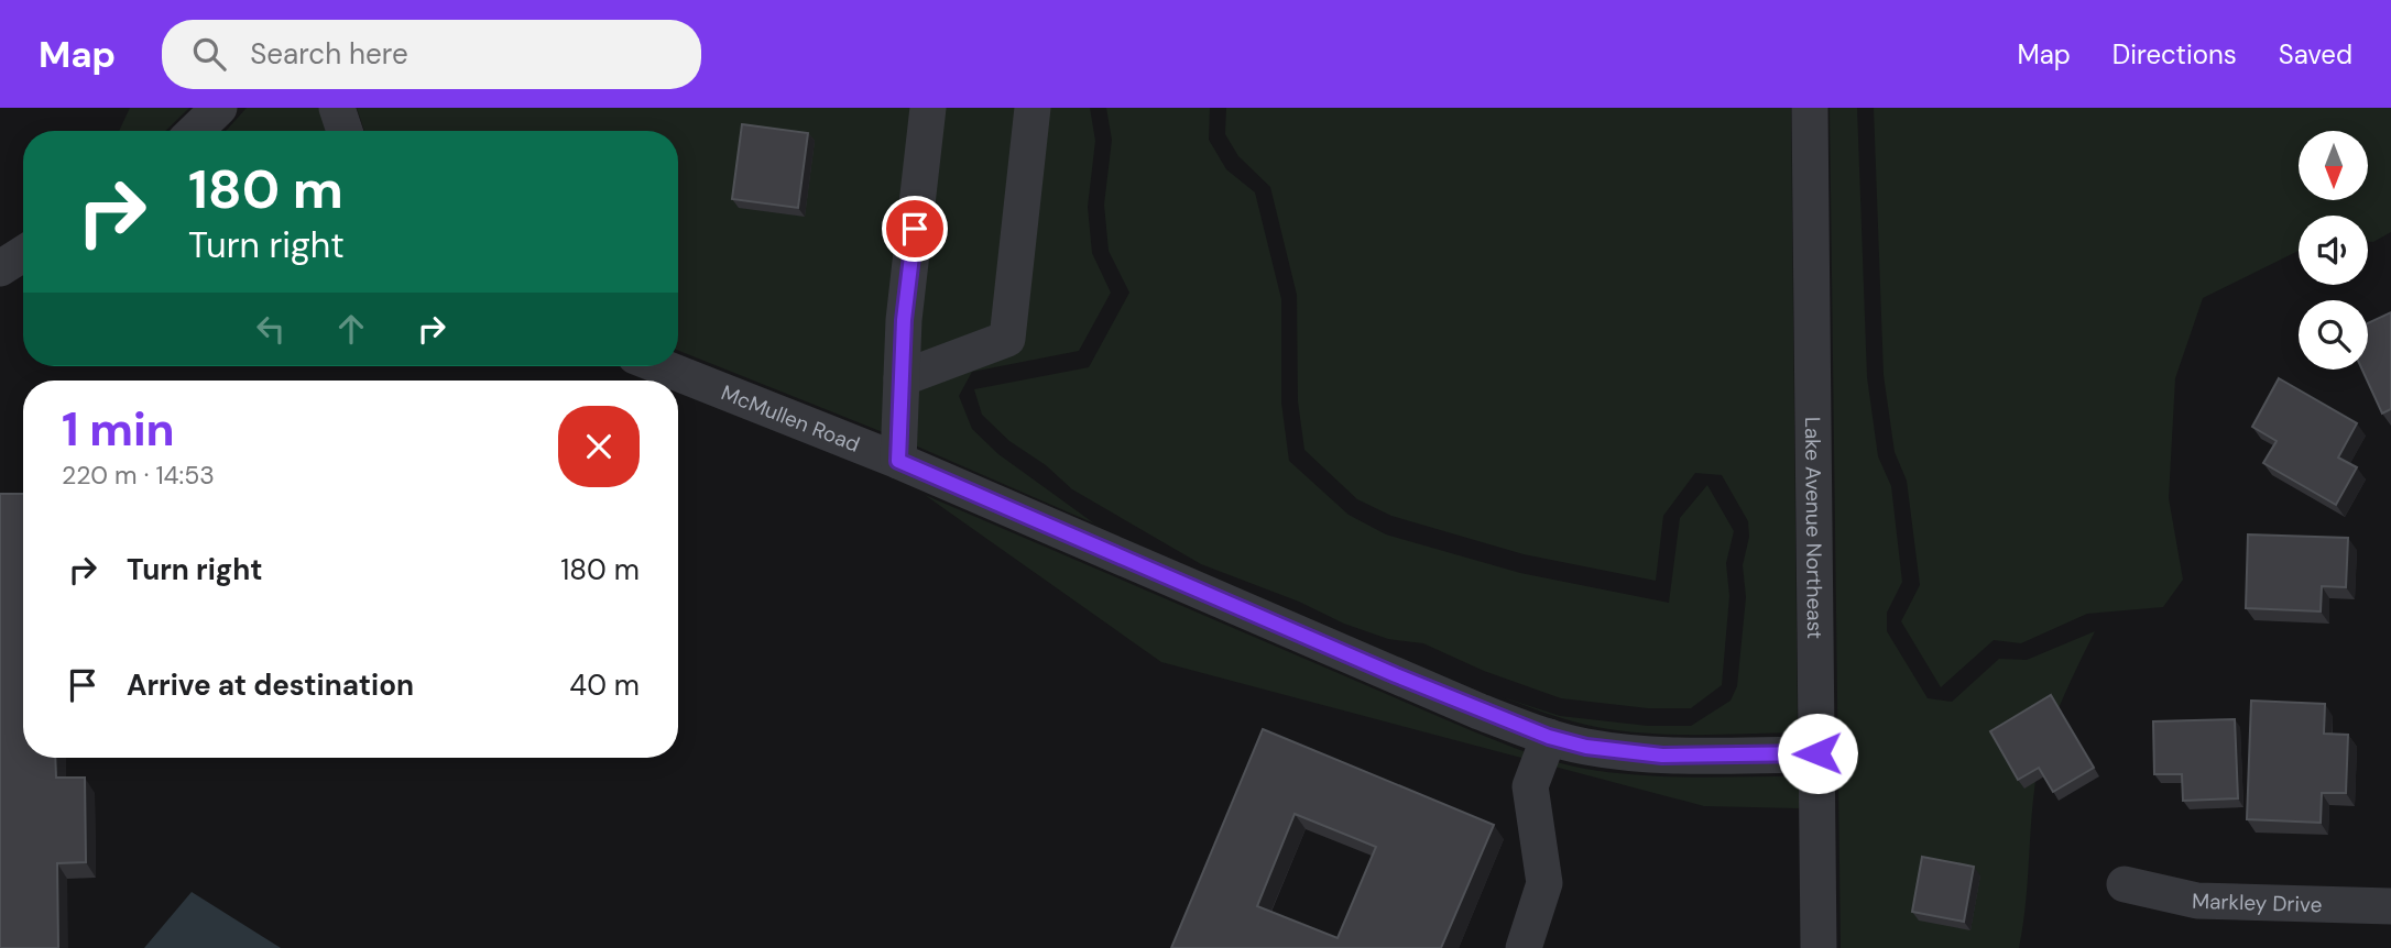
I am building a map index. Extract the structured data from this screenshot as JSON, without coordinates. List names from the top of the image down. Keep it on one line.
{"streets":{"street":["McMullen Road","Lake Avenue Northeast","Markley Drive"]},"crossings":[["McMullen Road","Lake Avenue Northeast"]],"north":"bottom","page":{"header":"Map","search":"Search here","nav":["Map","Directions","Saved"],"turn":["180 m","Turn right"],"heading":["1 min","220 m · 14:53"],"list":[{"name":"Turn right","value":"180 m"},{"name":"Arrive at destination","value":"40 m"}]}}
